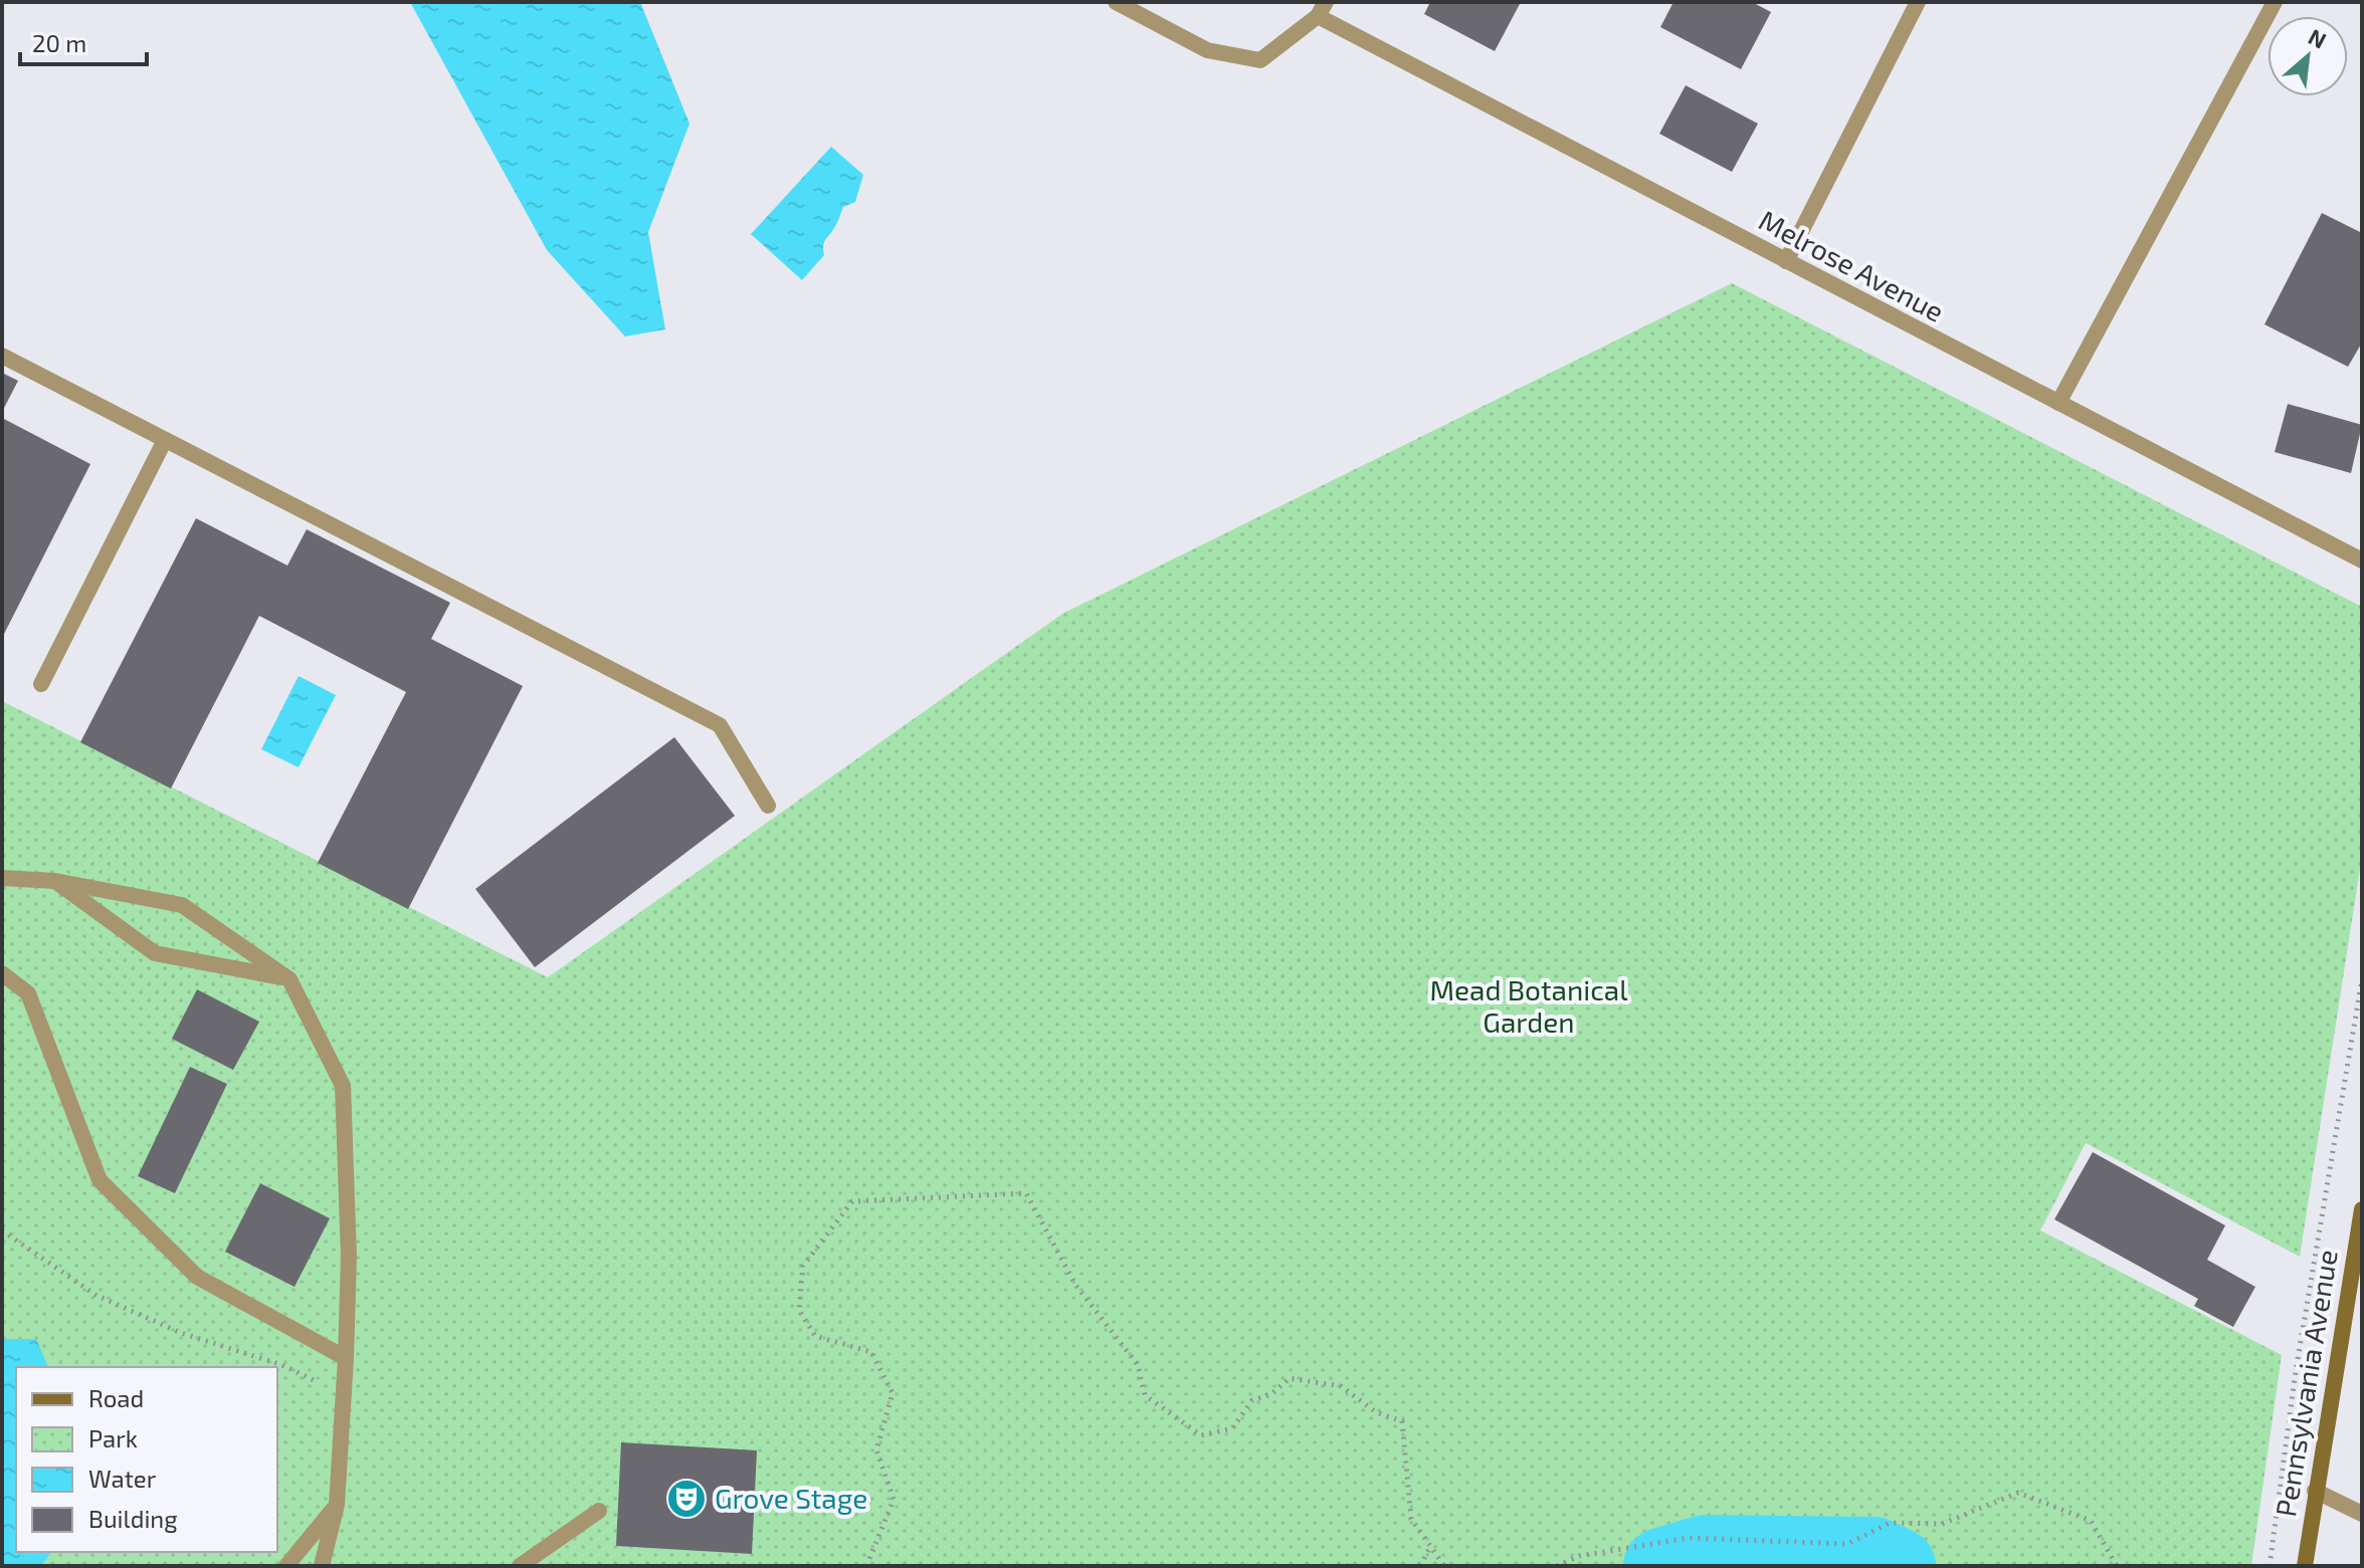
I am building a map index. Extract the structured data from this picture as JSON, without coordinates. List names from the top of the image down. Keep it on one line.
{"streets":{"street":["Melrose Avenue","Pennsylvania Avenue"]},"parks":["Mead Botanical Garden"],"places":{"theatre":["Grove Stage"]},"legend":["Road","Park","Water","Building"],"scale_bar":"20 m","north":"top right"}
